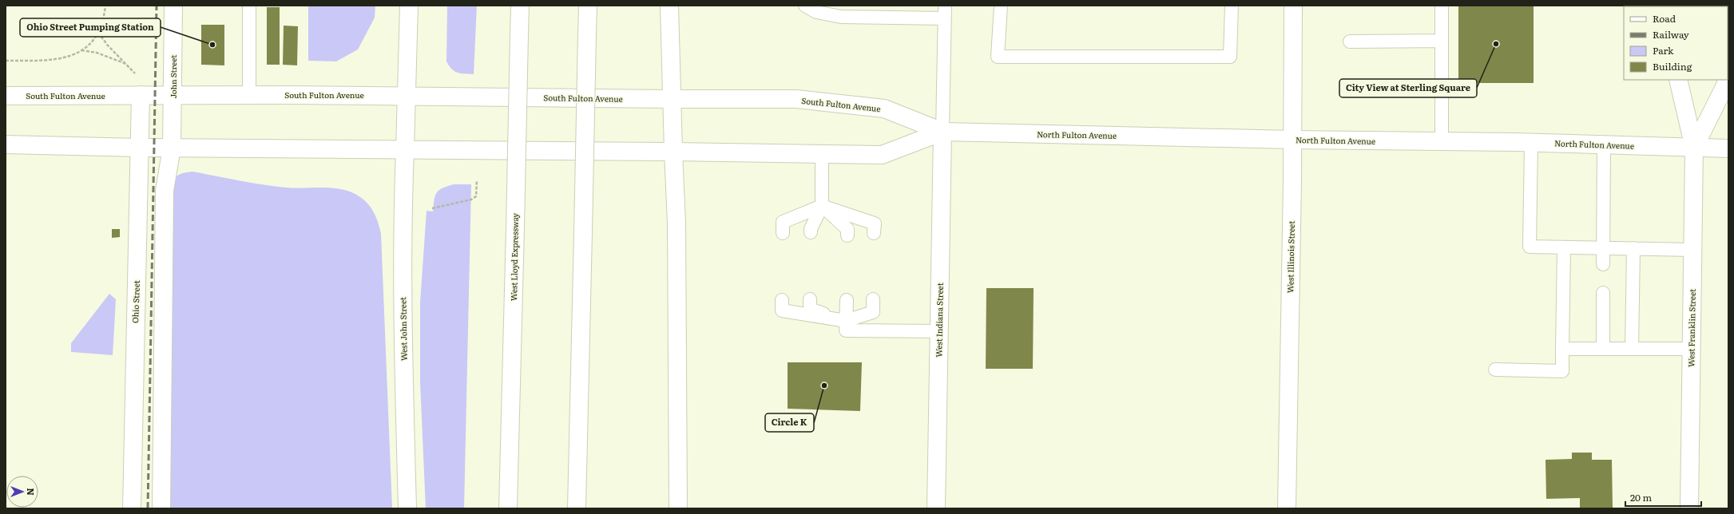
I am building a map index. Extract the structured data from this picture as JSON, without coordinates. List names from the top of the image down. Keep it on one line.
{"streets":{"main road":["John Street","South Fulton Avenue","North Fulton Avenue","West Lloyd Expressway","West Illinois Street","Ohio Street","West Indiana Street","West Franklin Street","West John Street"]},"crossings":[["John Street","South Fulton Avenue"],["South Fulton Avenue","North Fulton Avenue"],["South Fulton Avenue","Ohio Street"],["South Fulton Avenue","West Indiana Street"],["South Fulton Avenue","West John Street"],["North Fulton Avenue","West Illinois Street"],["North Fulton Avenue","West Indiana Street"],["North Fulton Avenue","West Franklin Street"]],"places":["City View at Sterling Square","Ohio Street Pumping Station","Circle K"],"legend":["Road","Railway","Park","Building"],"scale_bar":"20 m","north":"right"}
